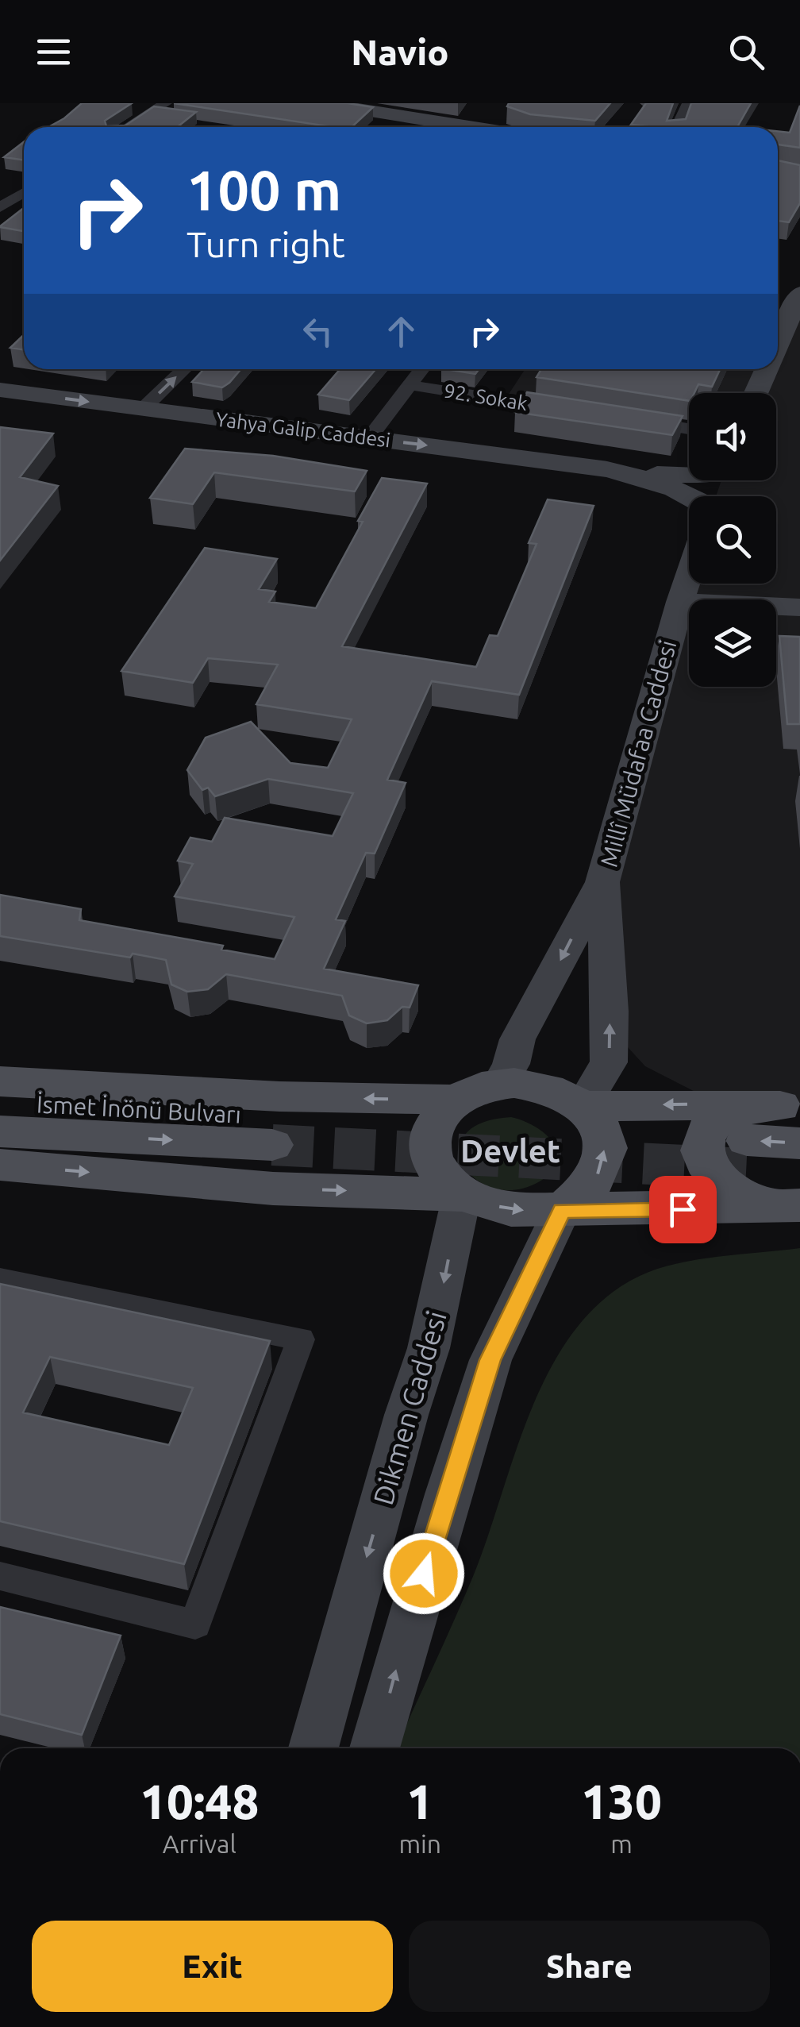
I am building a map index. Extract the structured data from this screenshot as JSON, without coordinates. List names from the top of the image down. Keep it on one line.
{"streets":{"main road":["Yahya Galip Caddesi","Millî Müdafaa Caddesi","İsmet İnönü Bulvarı","Dikmen Caddesi"],"street":["92. Sokak"]},"crossings":[["Millî Müdafaa Caddesi","Dikmen Caddesi"]],"one_way":["Yahya Galip Caddesi"],"districts":["Devlet"],"page":{"header":"Navio","turn":["100 m","Turn right"],"eta":["10:48","Arrival","1","min","130","m"],"buttons":["Exit","Share"]}}
